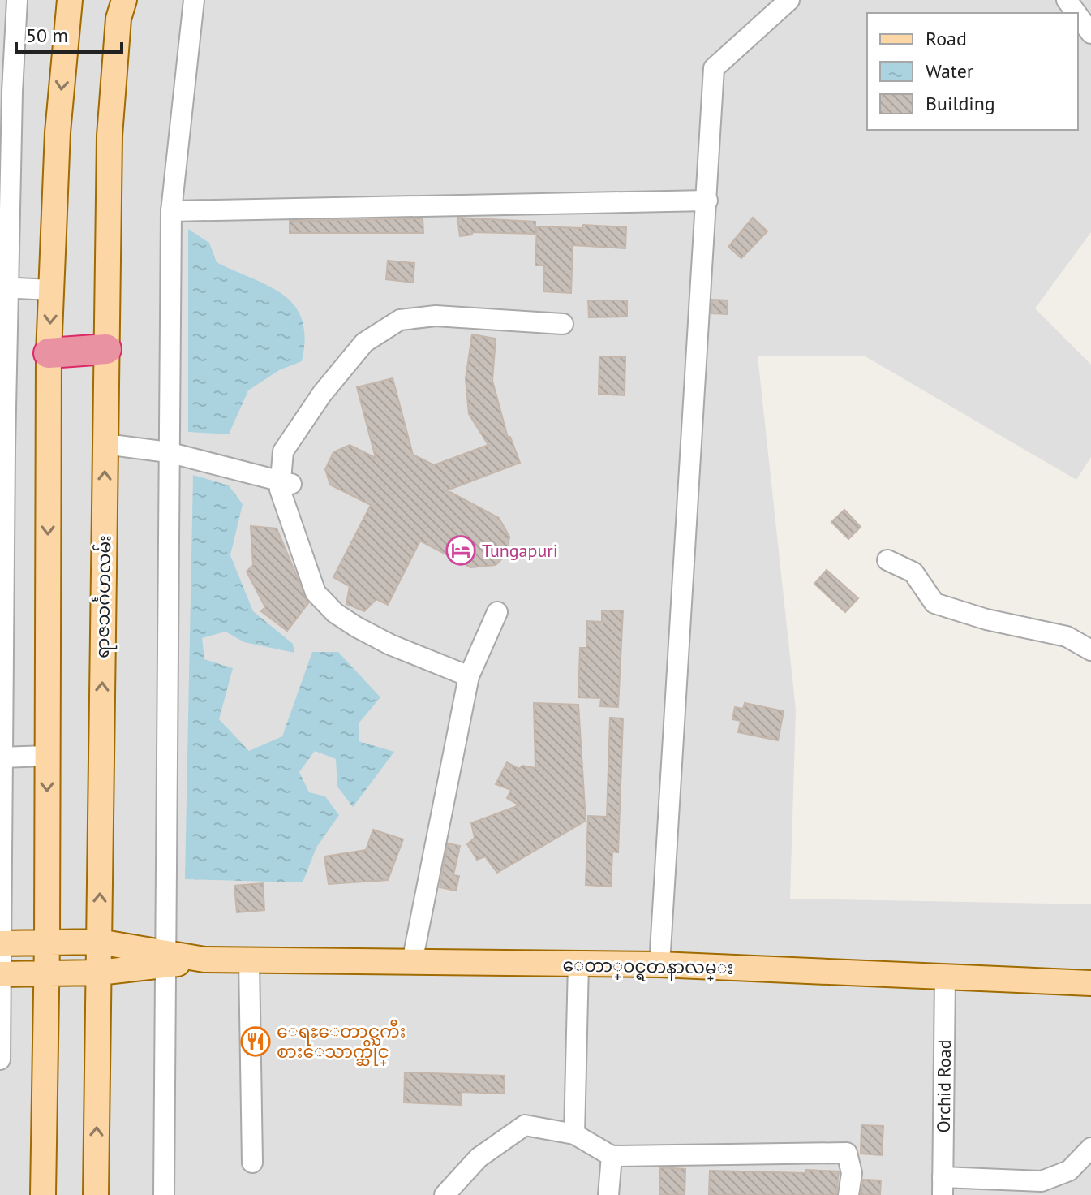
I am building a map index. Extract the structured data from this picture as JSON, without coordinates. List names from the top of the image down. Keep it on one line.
{"streets":{"main road":["ရာဇသင်္ဂဟလမ်း","ေတာ္၀င္ရတနာလမ္း"],"street":["Orchid Road"]},"crossings":[["ရာဇသင်္ဂဟလမ်း","ေတာ္၀င္ရတနာလမ္း"],["ေတာ္၀င္ရတနာလမ္း","Orchid Road"]],"places":{"hotel":["Tungapuri"],"restaurant":["ေရႊေတာင္ႀကီး စားေသာက္ဆိုင္"]},"legend":["Road","Water","Building"],"scale_bar":"50 m"}
